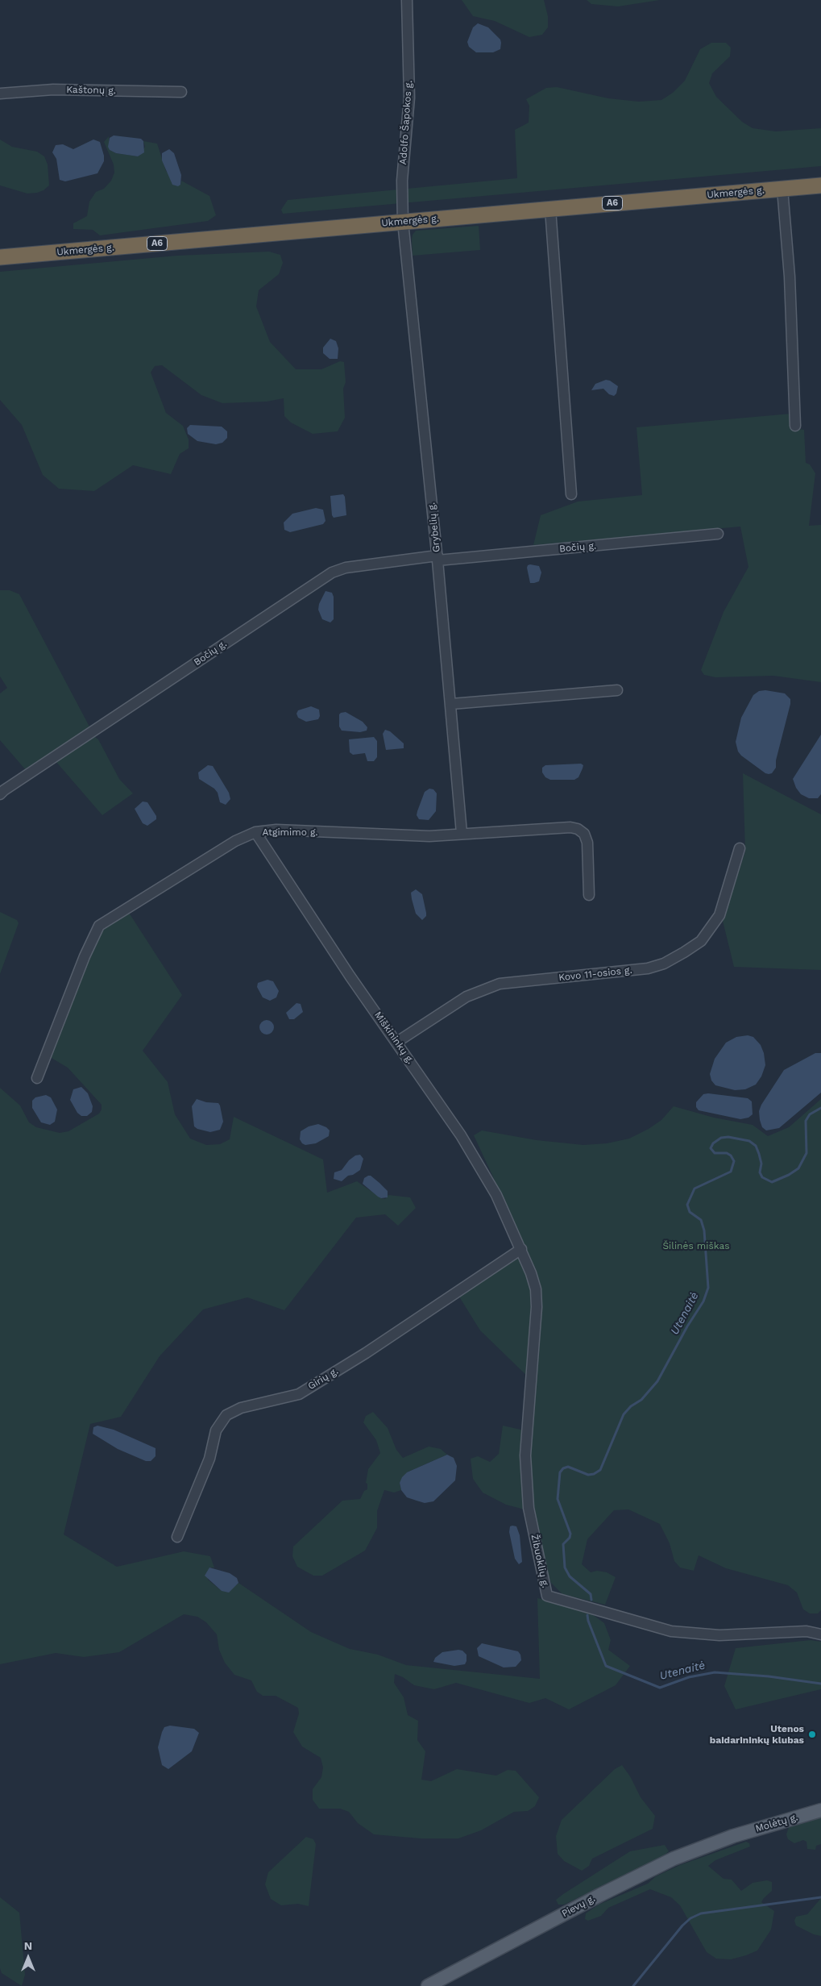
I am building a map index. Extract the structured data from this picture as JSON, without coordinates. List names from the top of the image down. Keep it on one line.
{"streets":{"highway":["Ukmergės g.","A6"],"main road":["Molėtų g.","Pievų g."],"street":["Kaštonų g.","Adolfo Šapokos g.","Grybelių g.","Bočių g.","Atgimimo g.","Kovo 11-osios g.","Miškininkų g.","Girių g.","Žibuoklių g."]},"crossings":[["Adolfo Šapokos g.","Ukmergės g."],["Adolfo Šapokos g.","Grybelių g."],["Ukmergės g.","Grybelių g."],["Grybelių g.","Bočių g."],["Grybelių g.","Atgimimo g."],["Atgimimo g.","Miškininkų g."],["Kovo 11-osios g.","Miškininkų g."],["Miškininkų g.","Girių g."],["Miškininkų g.","Žibuoklių g."],["Girių g.","Žibuoklių g."],["Molėtų g.","Pievų g."]],"water":["Utenaitė"],"parks":["Šilinės miškas"],"places":["Utenos baidarininkų klubas"],"north":"top"}
